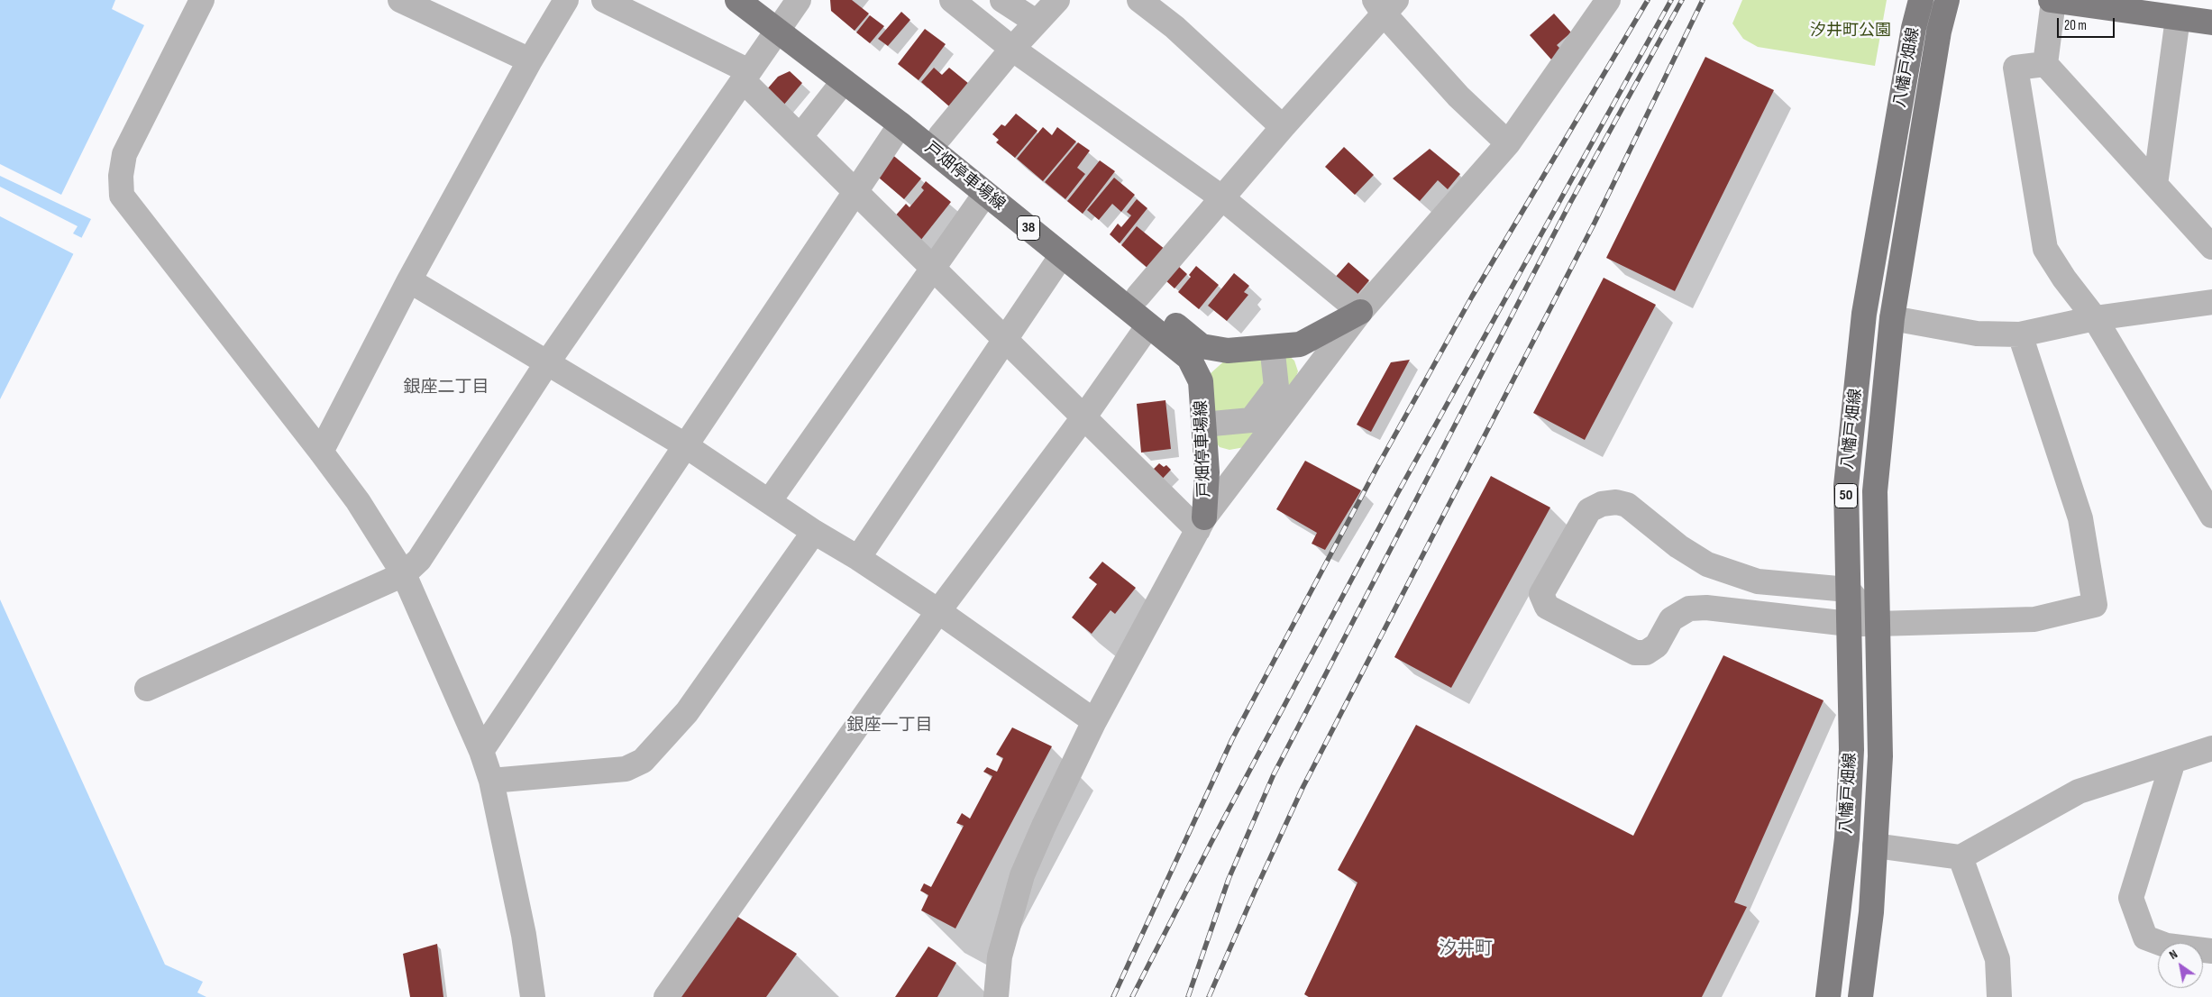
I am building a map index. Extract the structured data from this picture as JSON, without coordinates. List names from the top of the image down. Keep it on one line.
{"streets":{"main road":["八幡戸畑線","戸畑停車場線","38","50"]},"districts":["銀座二丁目","銀座一丁目","汐井町"],"parks":["汐井町公園"],"scale_bar":"20 m","north":"top left"}
